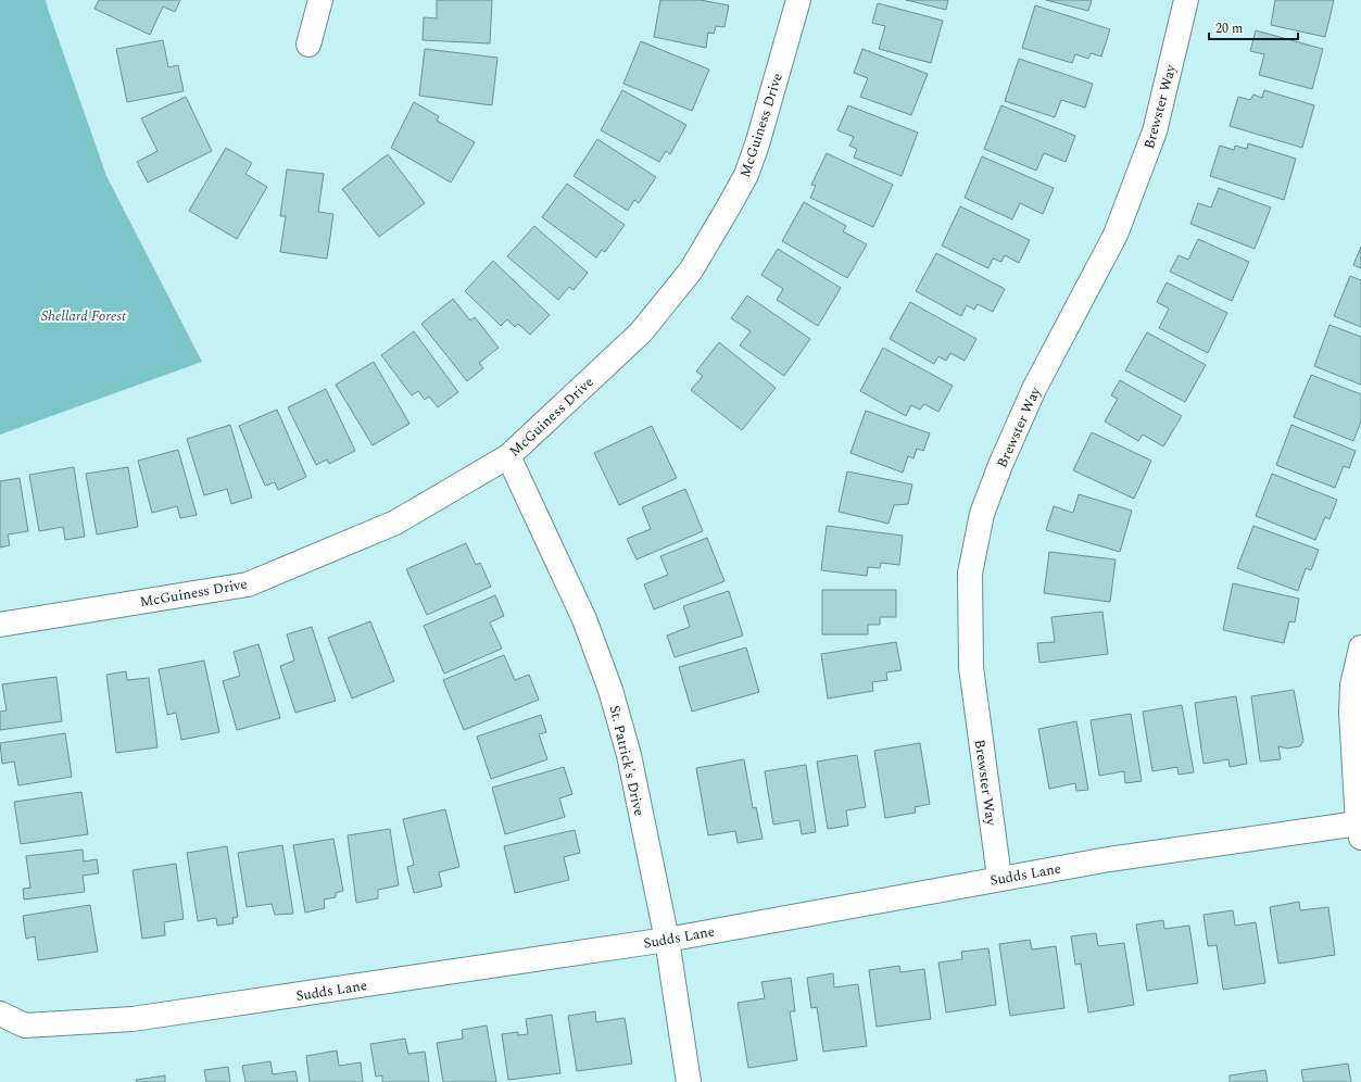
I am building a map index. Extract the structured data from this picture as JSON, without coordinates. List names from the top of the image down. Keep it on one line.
{"streets":{"street":["Brewster Way","McGuiness Drive","St. Patrick's Drive","Sudds Lane"]},"crossings":[["Brewster Way","Sudds Lane"],["McGuiness Drive","St. Patrick's Drive"],["St. Patrick's Drive","Sudds Lane"]],"parks":["Shellard Forest"],"scale_bar":"20 m"}
